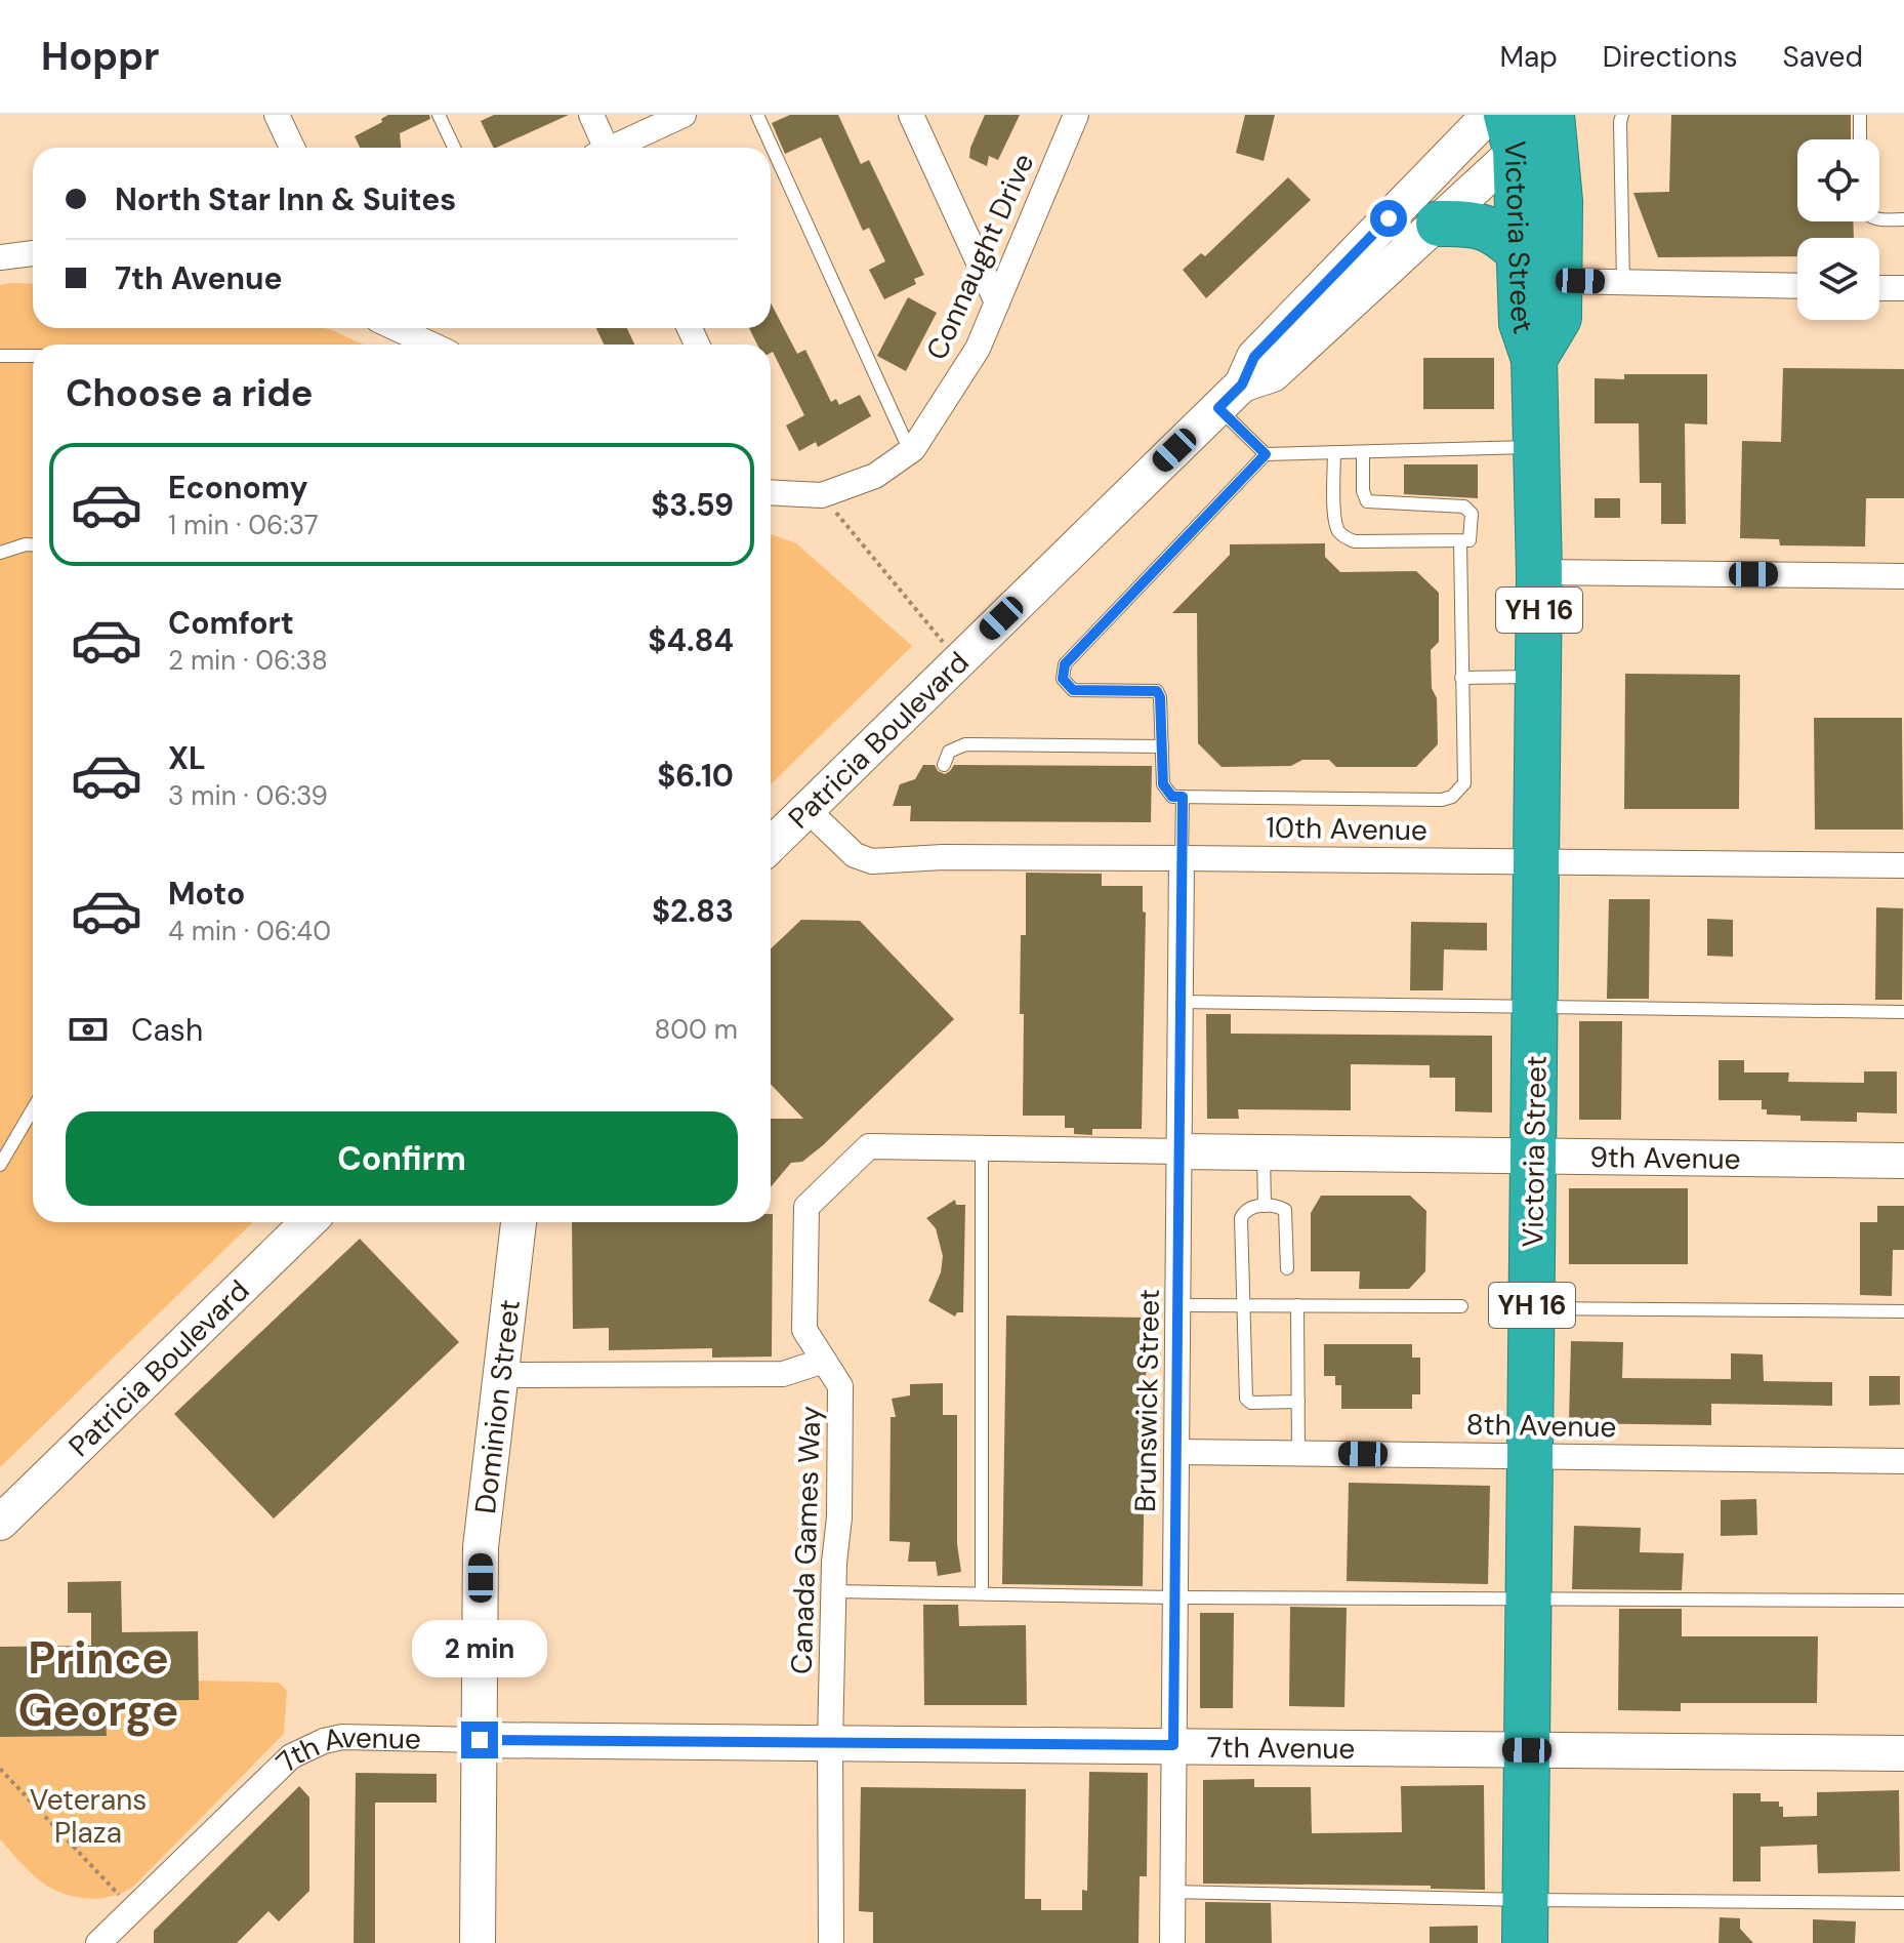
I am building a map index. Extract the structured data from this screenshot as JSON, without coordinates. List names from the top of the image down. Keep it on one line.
{"streets":{"highway":["Victoria Street","YH 16"],"street":["Connaught Drive","Patricia Boulevard","10th Avenue","9th Avenue","Brunswick Street","Dominion Street","8th Avenue","Canada Games Way","7th Avenue"]},"crossings":[["Victoria Street","Patricia Boulevard"],["Victoria Street","10th Avenue"],["Victoria Street","9th Avenue"],["Victoria Street","8th Avenue"],["Victoria Street","7th Avenue"],["Patricia Boulevard","10th Avenue"],["10th Avenue","Brunswick Street"],["9th Avenue","Brunswick Street"],["9th Avenue","Canada Games Way"],["Brunswick Street","8th Avenue"],["Brunswick Street","Canada Games Way"],["Brunswick Street","7th Avenue"],["Dominion Street","7th Avenue"],["Canada Games Way","7th Avenue"]],"districts":["Prince George"],"parks":["Veterans Plaza"],"page":{"header":"Hoppr","nav":["Map","Directions","Saved"],"banner":["North Star Inn & Suites","7th Avenue"],"heading":"Choose a ride","list":[{"name":"Economy","note":"1 min · 06:37","value":"$3.59"},{"name":"Comfort","note":"2 min · 06:38","value":"$4.84"},{"name":"XL","note":"3 min · 06:39","value":"$6.10"},{"name":"Moto","note":"4 min · 06:40","value":"$2.83"}],"pay":["Cash","800 m"],"buttons":"Confirm","bubble":"2 min"}}
